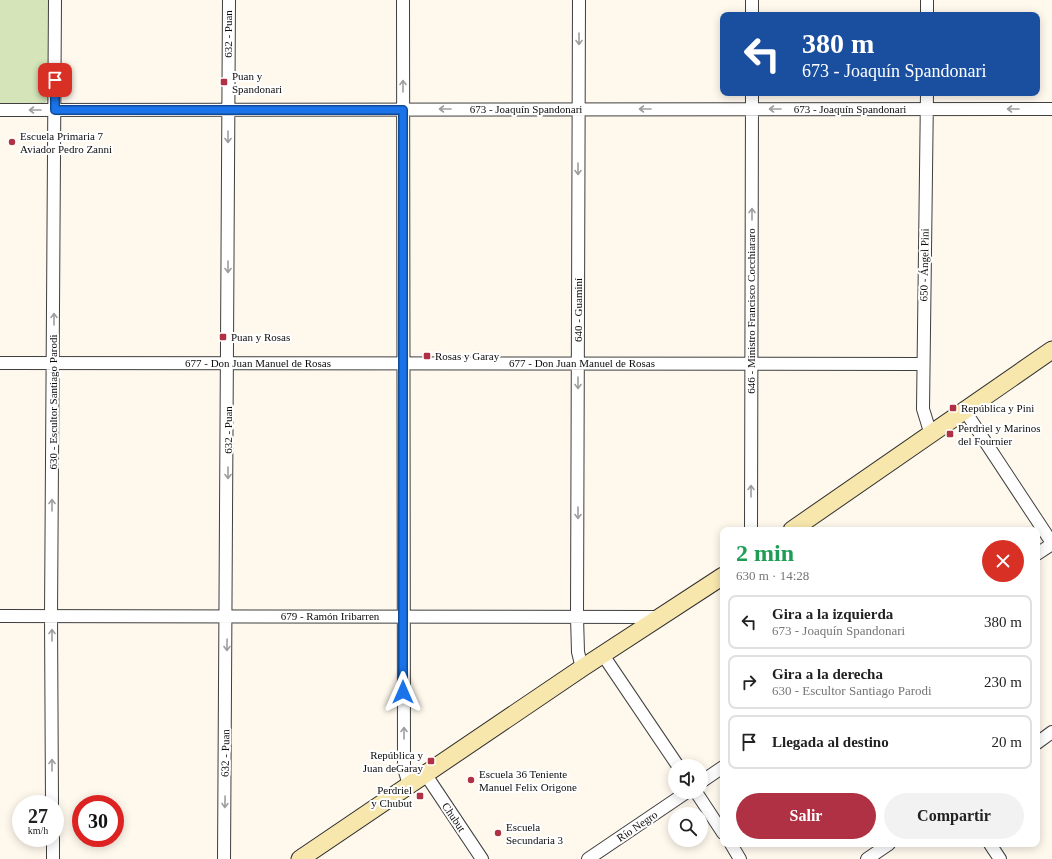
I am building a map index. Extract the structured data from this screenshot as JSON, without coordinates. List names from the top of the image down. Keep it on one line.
{"streets":{"street":["632 - Puan","673 - Joaquín Spandonari","650 - Ángel Pini","640 - Guaminí","646 - Ministro Francisco Cocchiararo","677 - Don Juan Manuel de Rosas","630 - Escultor Santiago Parodi","679 - Ramón Iribarren","Chubut","Río Negro"]},"crossings":[["632 - Puan","673 - Joaquín Spandonari"],["632 - Puan","677 - Don Juan Manuel de Rosas"],["632 - Puan","679 - Ramón Iribarren"],["673 - Joaquín Spandonari","650 - Ángel Pini"],["673 - Joaquín Spandonari","640 - Guaminí"],["673 - Joaquín Spandonari","646 - Ministro Francisco Cocchiararo"],["673 - Joaquín Spandonari","630 - Escultor Santiago Parodi"],["650 - Ángel Pini","677 - Don Juan Manuel de Rosas"],["640 - Guaminí","677 - Don Juan Manuel de Rosas"],["640 - Guaminí","679 - Ramón Iribarren"],["646 - Ministro Francisco Cocchiararo","677 - Don Juan Manuel de Rosas"],["677 - Don Juan Manuel de Rosas","630 - Escultor Santiago Parodi"],["630 - Escultor Santiago Parodi","679 - Ramón Iribarren"]],"one_way":["632 - Puan","673 - Joaquín Spandonari","640 - Guaminí","646 - Ministro Francisco Cocchiararo","630 - Escultor Santiago Parodi"],"places":{"transit":["Puan y Spandonari","Puan y Rosas","Rosas y Garay","República y Pini","Perdriel y Marinos del Fournier","República y Juan deGaray","Perdriel y Chubut"],"other":["Escuela Primaria 7 Aviador Pedro Zanni","Escuela 36 Teniente Manuel Felix Origone","Escuela Secundaria 3"]},"page":{"turn":["380 m","673 - Joaquín Spandonari"],"heading":["2 min","630 m · 14:28"],"list":[{"name":"Gira a la izquierda","note":"673 - Joaquín Spandonari","value":"380 m"},{"name":"Gira a la derecha","note":"630 - Escultor Santiago Parodi","value":"230 m"},{"name":"Llegada al destino","value":"20 m"}],"buttons":["Salir","Compartir"],"speed":"27 km/h","limit":"30"}}
